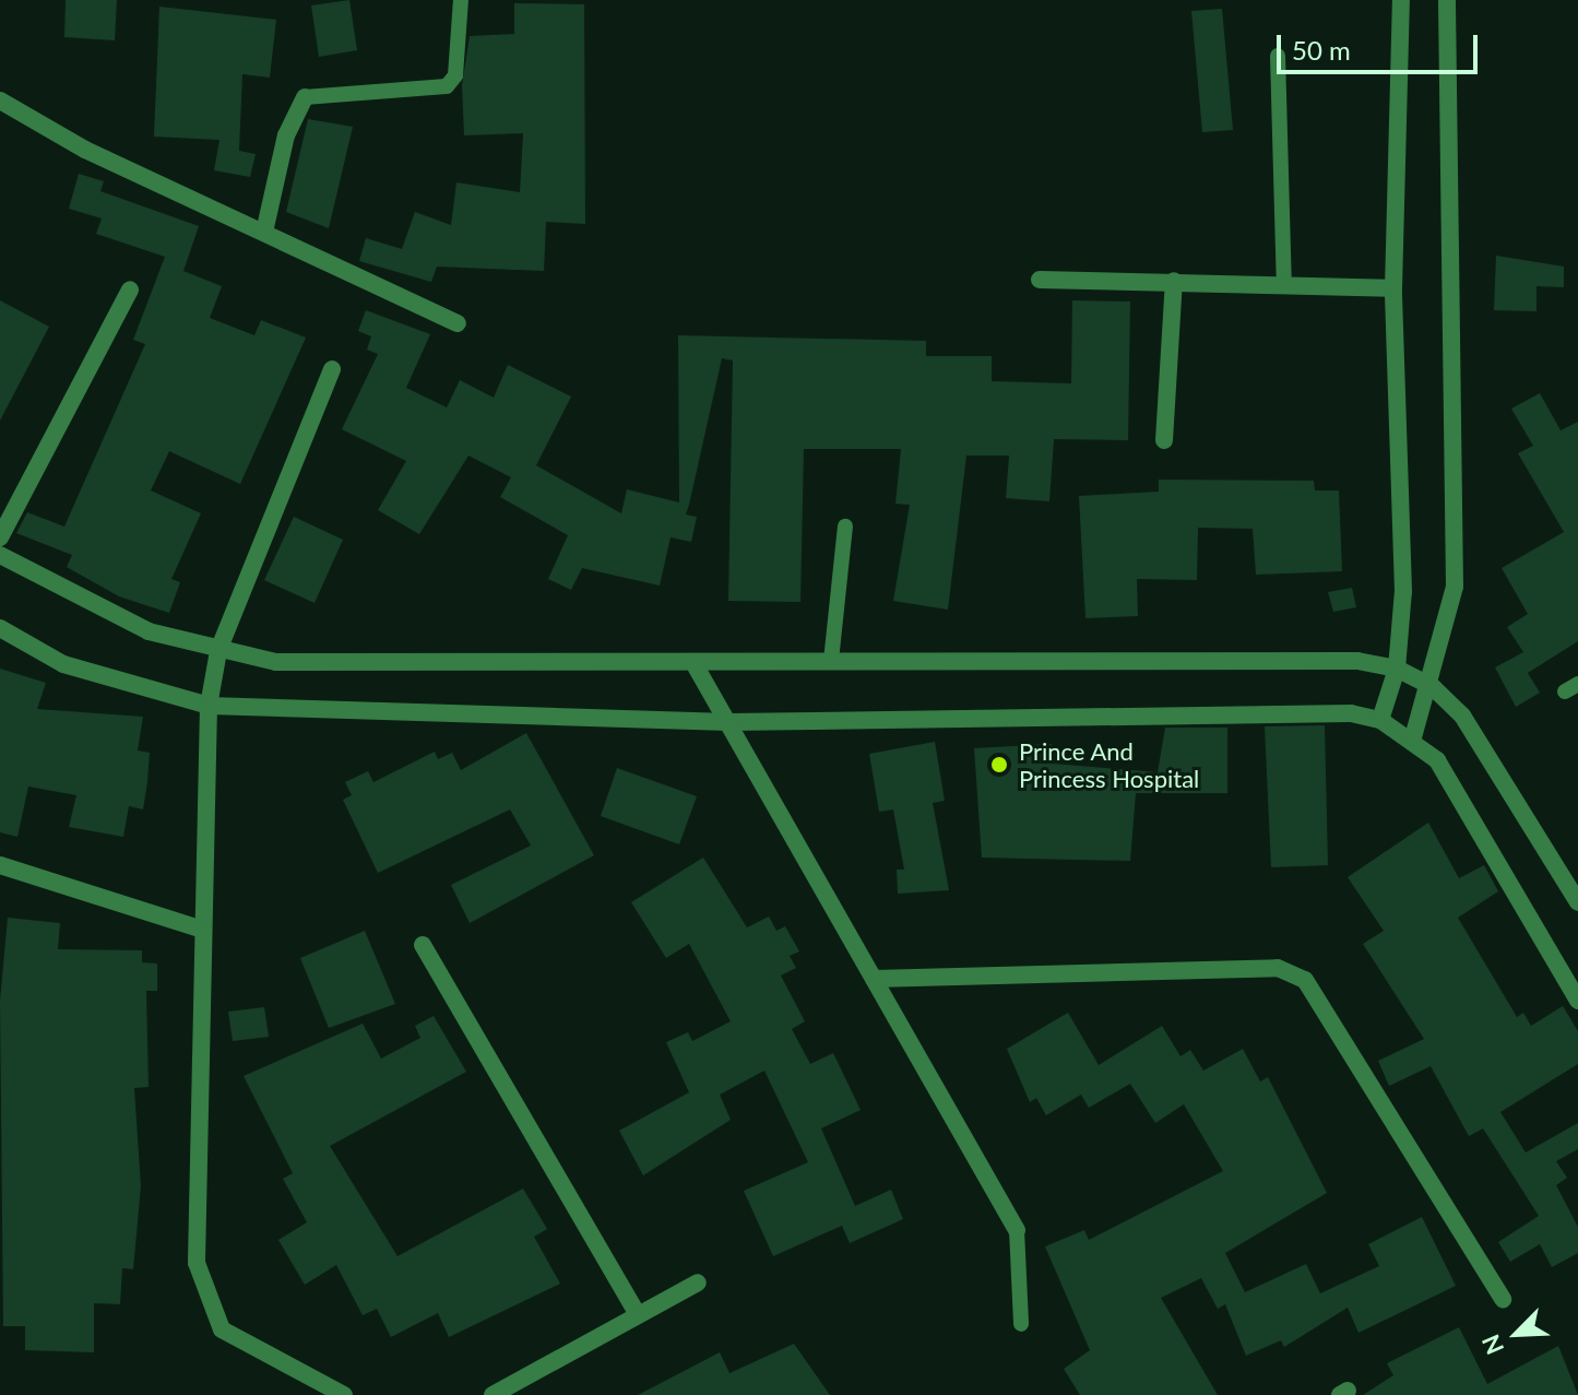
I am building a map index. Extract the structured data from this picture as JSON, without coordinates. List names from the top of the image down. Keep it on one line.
{"places":["Prince And Princess Hospital"],"scale_bar":"50 m","north":"bottom left"}
